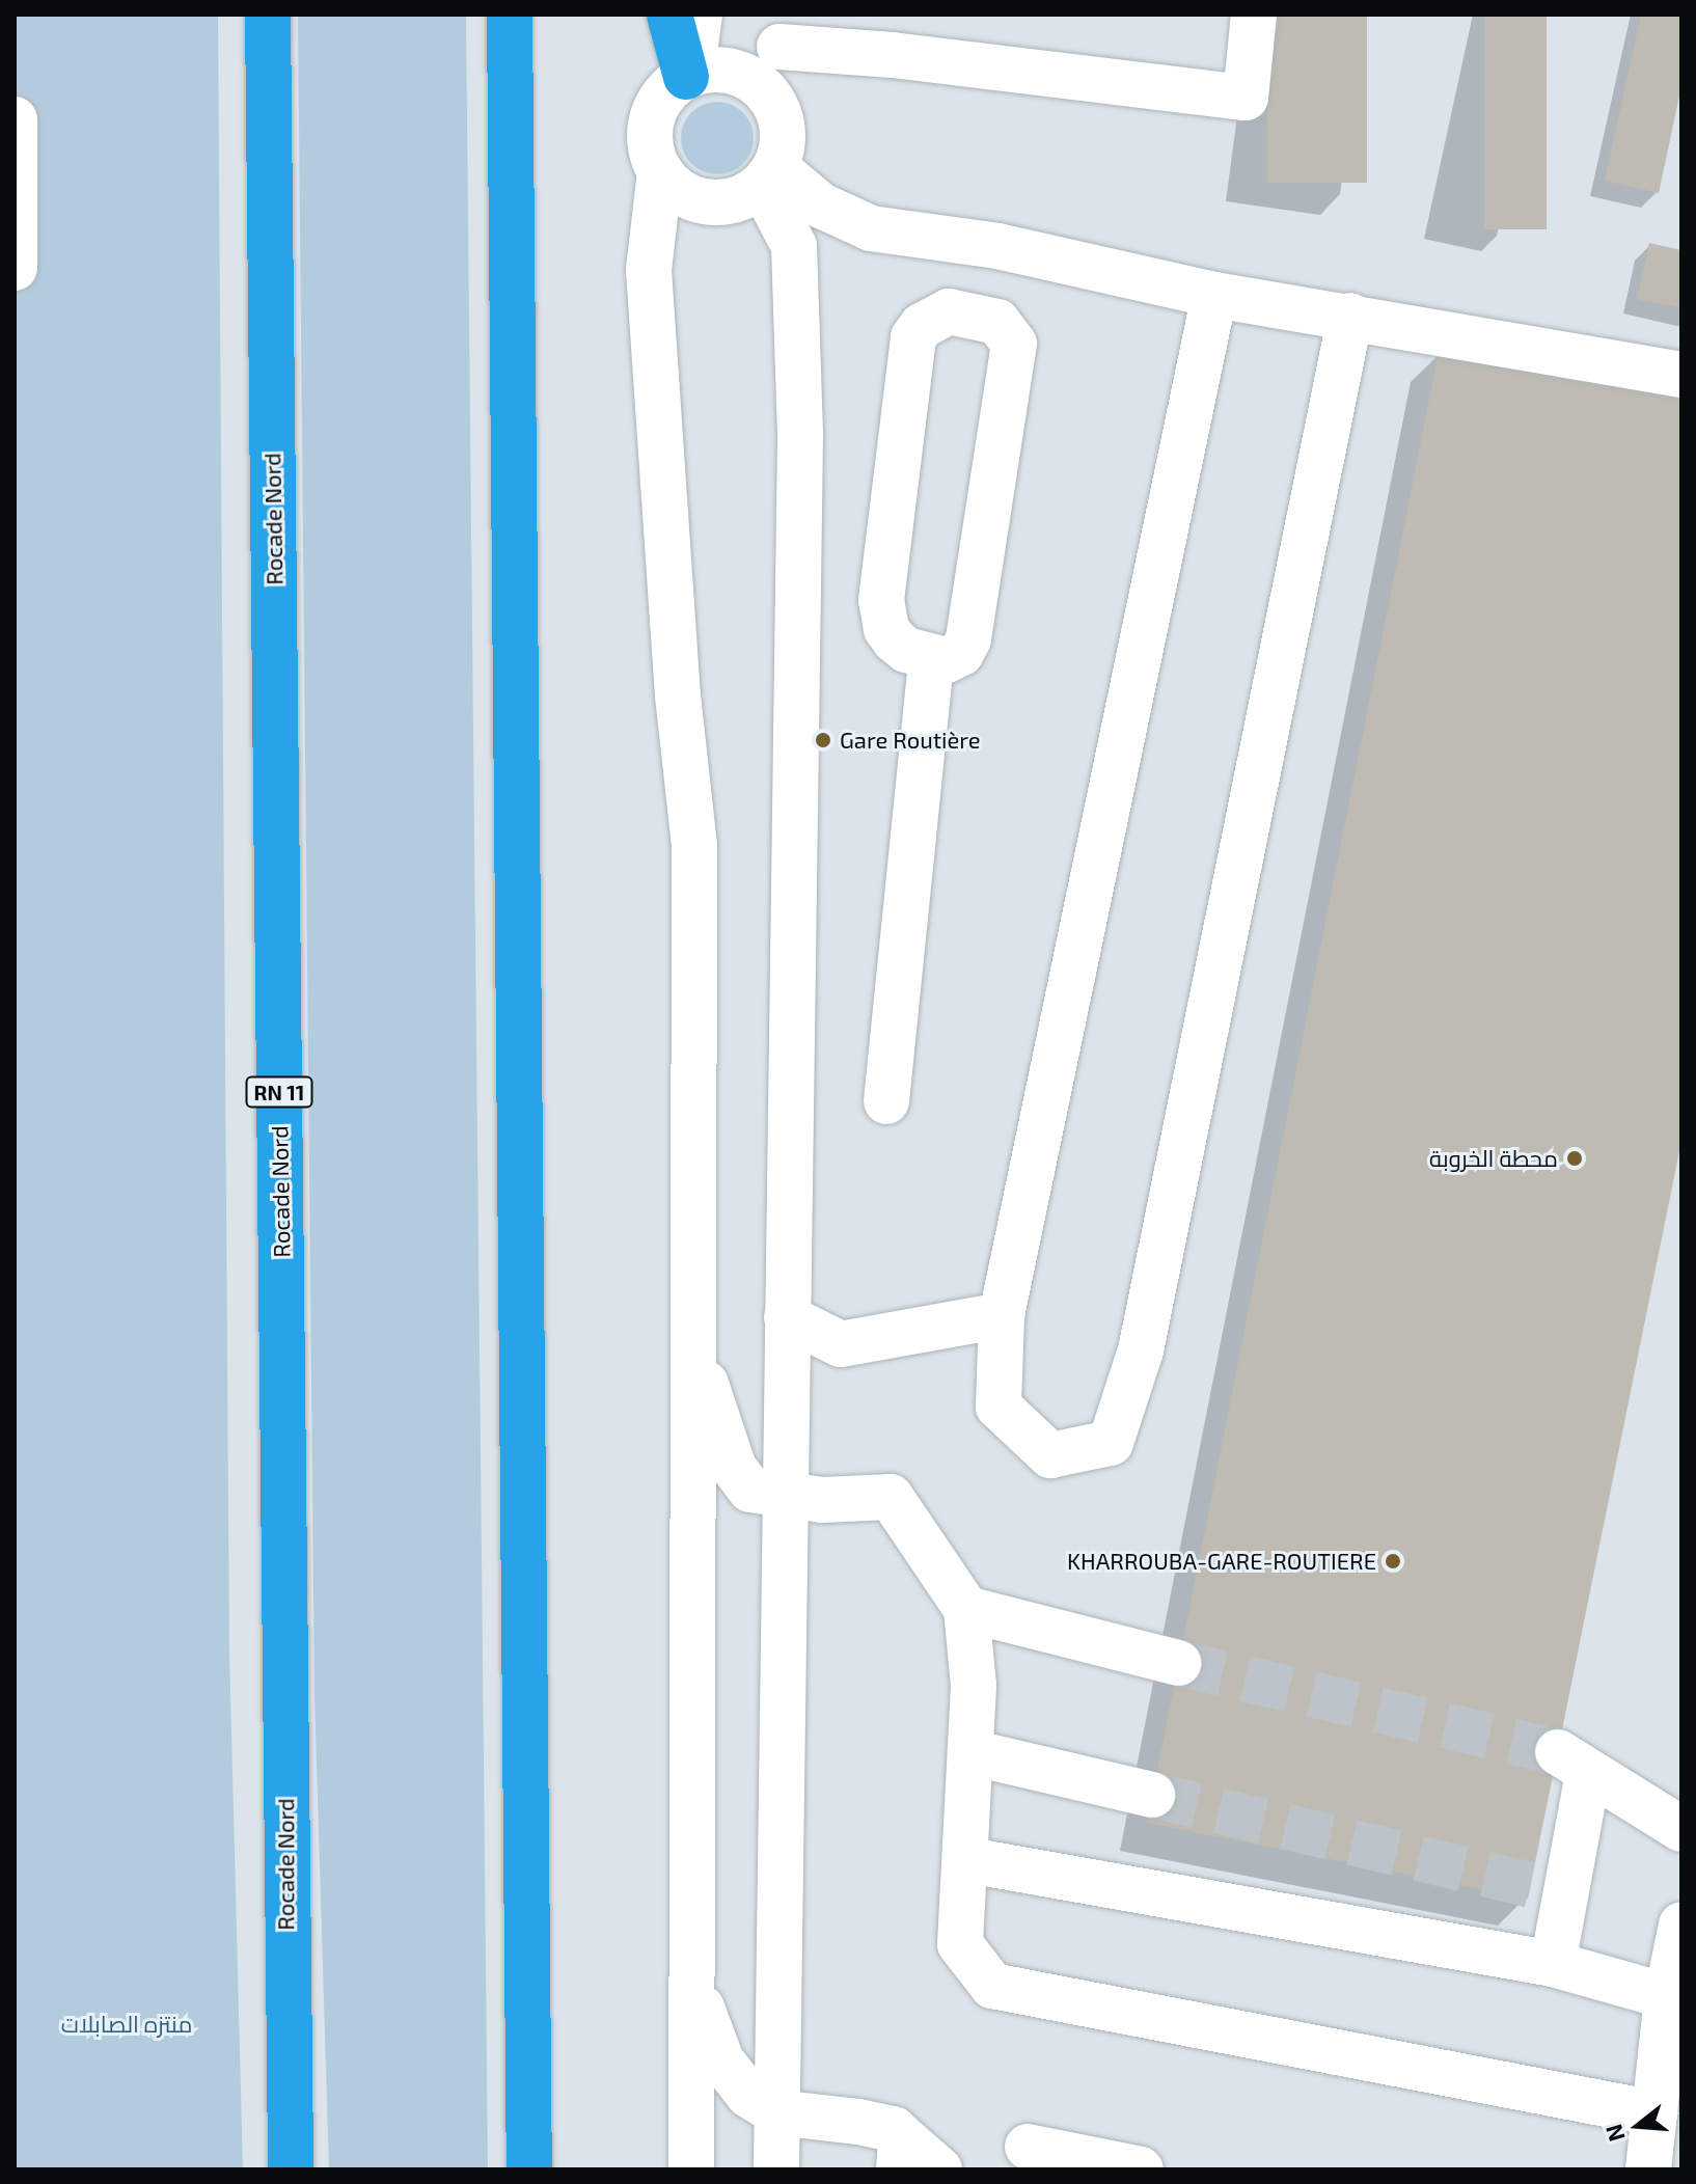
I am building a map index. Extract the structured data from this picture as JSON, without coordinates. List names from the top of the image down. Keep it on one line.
{"streets":{"highway":["Rocade Nord","RN 11"]},"parks":["منتزه الصابلات"],"places":["Gare Routière","محطة الخروبة","KHARROUBA-GARE-ROUTIERE"],"north":"left"}
